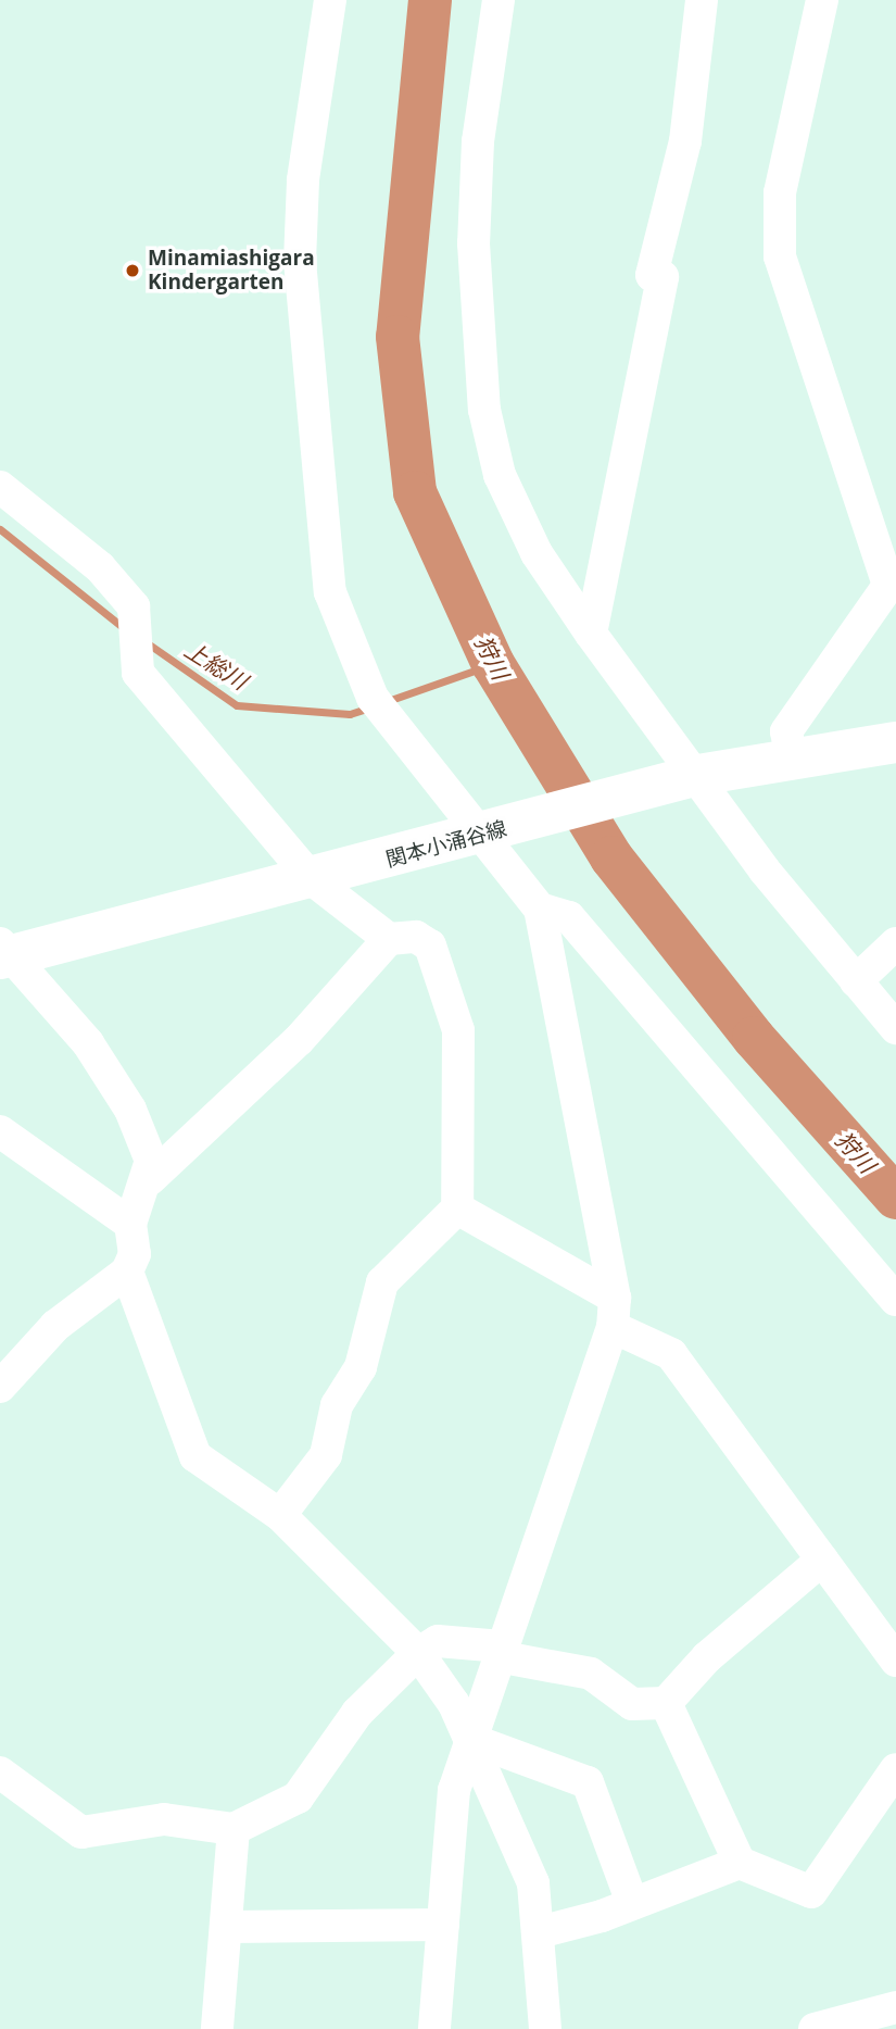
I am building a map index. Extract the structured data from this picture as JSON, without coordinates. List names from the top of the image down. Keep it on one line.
{"streets":{"main road":["関本小涌谷線"]},"water":["狩川","上総川"],"places":["Minamiashigara Kindergarten"]}
